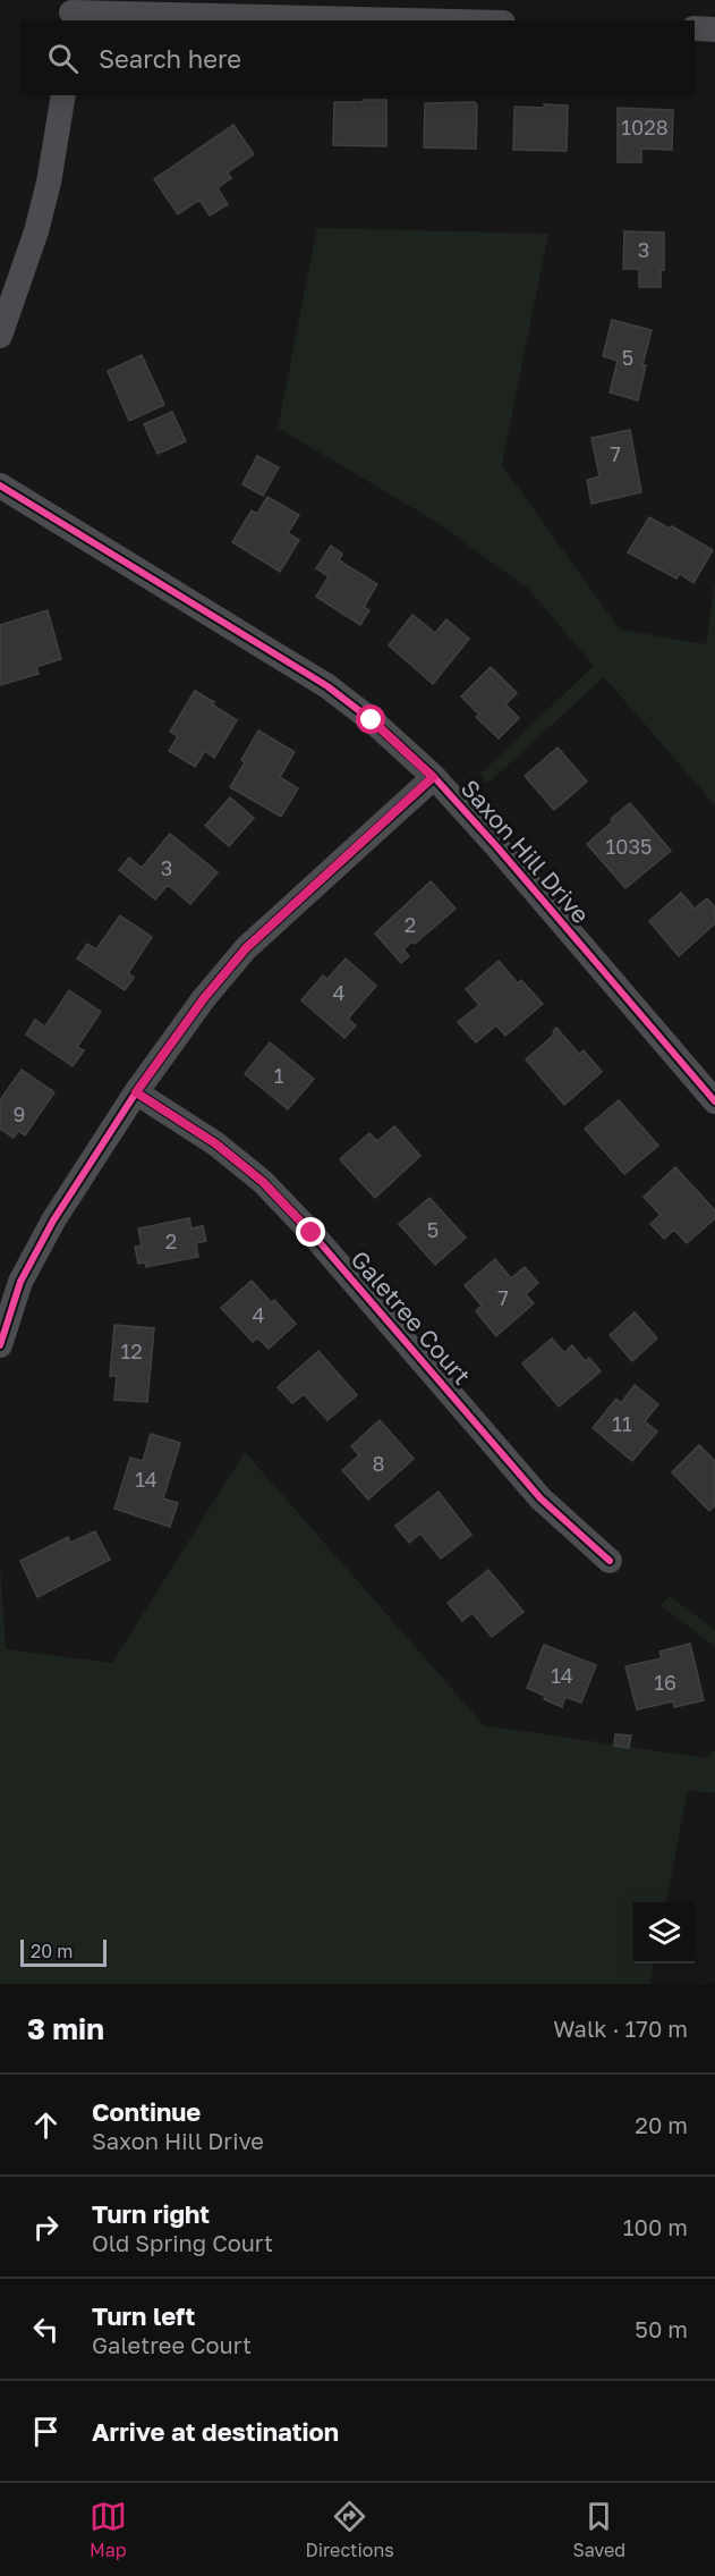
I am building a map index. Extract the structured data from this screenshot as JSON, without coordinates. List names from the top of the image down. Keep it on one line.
{"streets":{"street":["Saxon Hill Drive","Galetree Court"]},"house_numbers":["1028","3","5","7","1035","3","2","4","1","9","5","2","7","4","12","11","8","14","14","16"],"scale_bar":"20 m","page":{"search":"Search here","scale":"20 m","heading":["3 min","Walk · 170 m"],"list":[["Continue","Saxon Hill Drive","20 m"],["Turn right","Old Spring Court","100 m"],["Turn left","Galetree Court","50 m"],"Arrive at destination"],"nav":["Map","Directions","Saved"]}}
